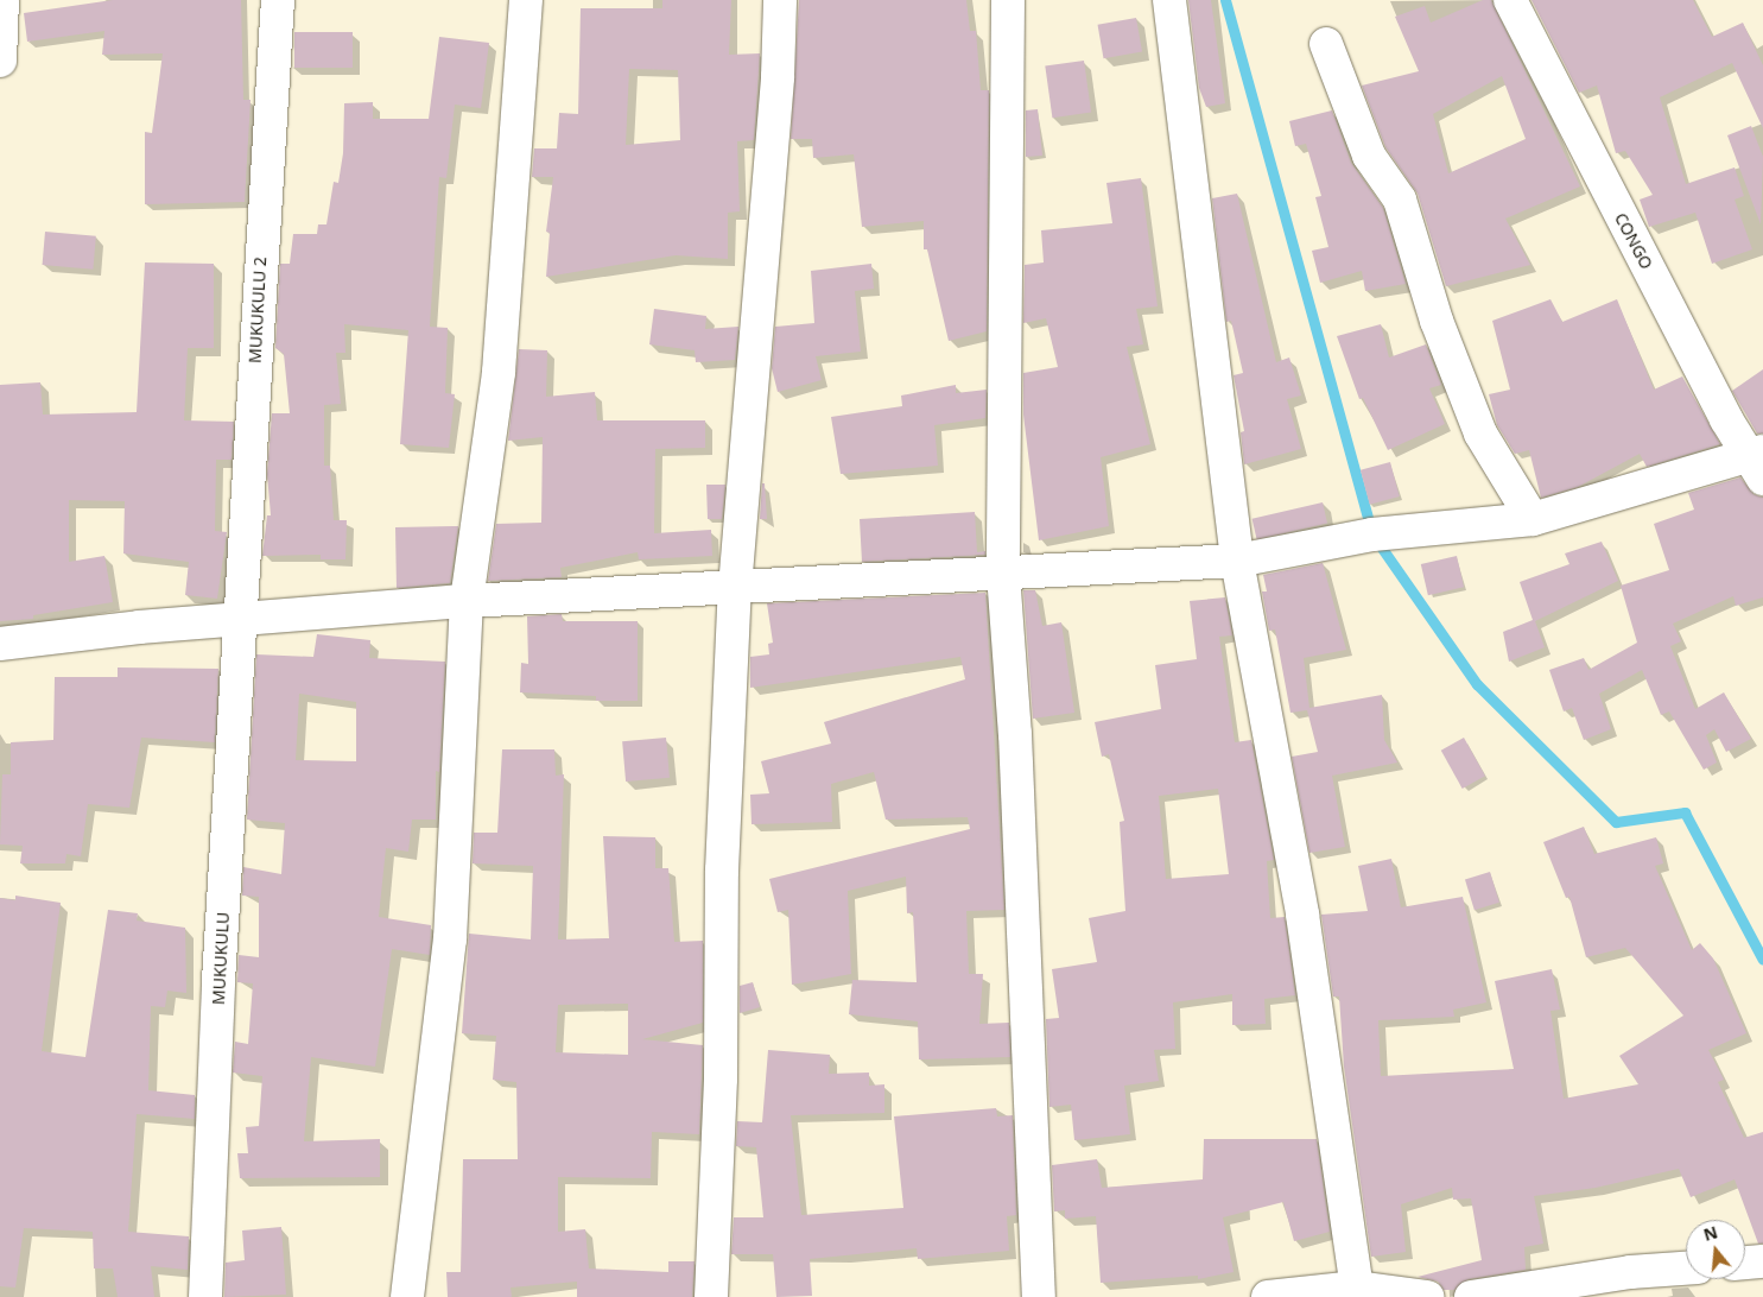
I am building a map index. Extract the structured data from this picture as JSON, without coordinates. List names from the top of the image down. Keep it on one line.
{"streets":{"street":["CONGO","MUKUKULU 2","MUKUKULU"]},"crossings":[["MUKUKULU 2","MUKUKULU"]],"north":"top"}
